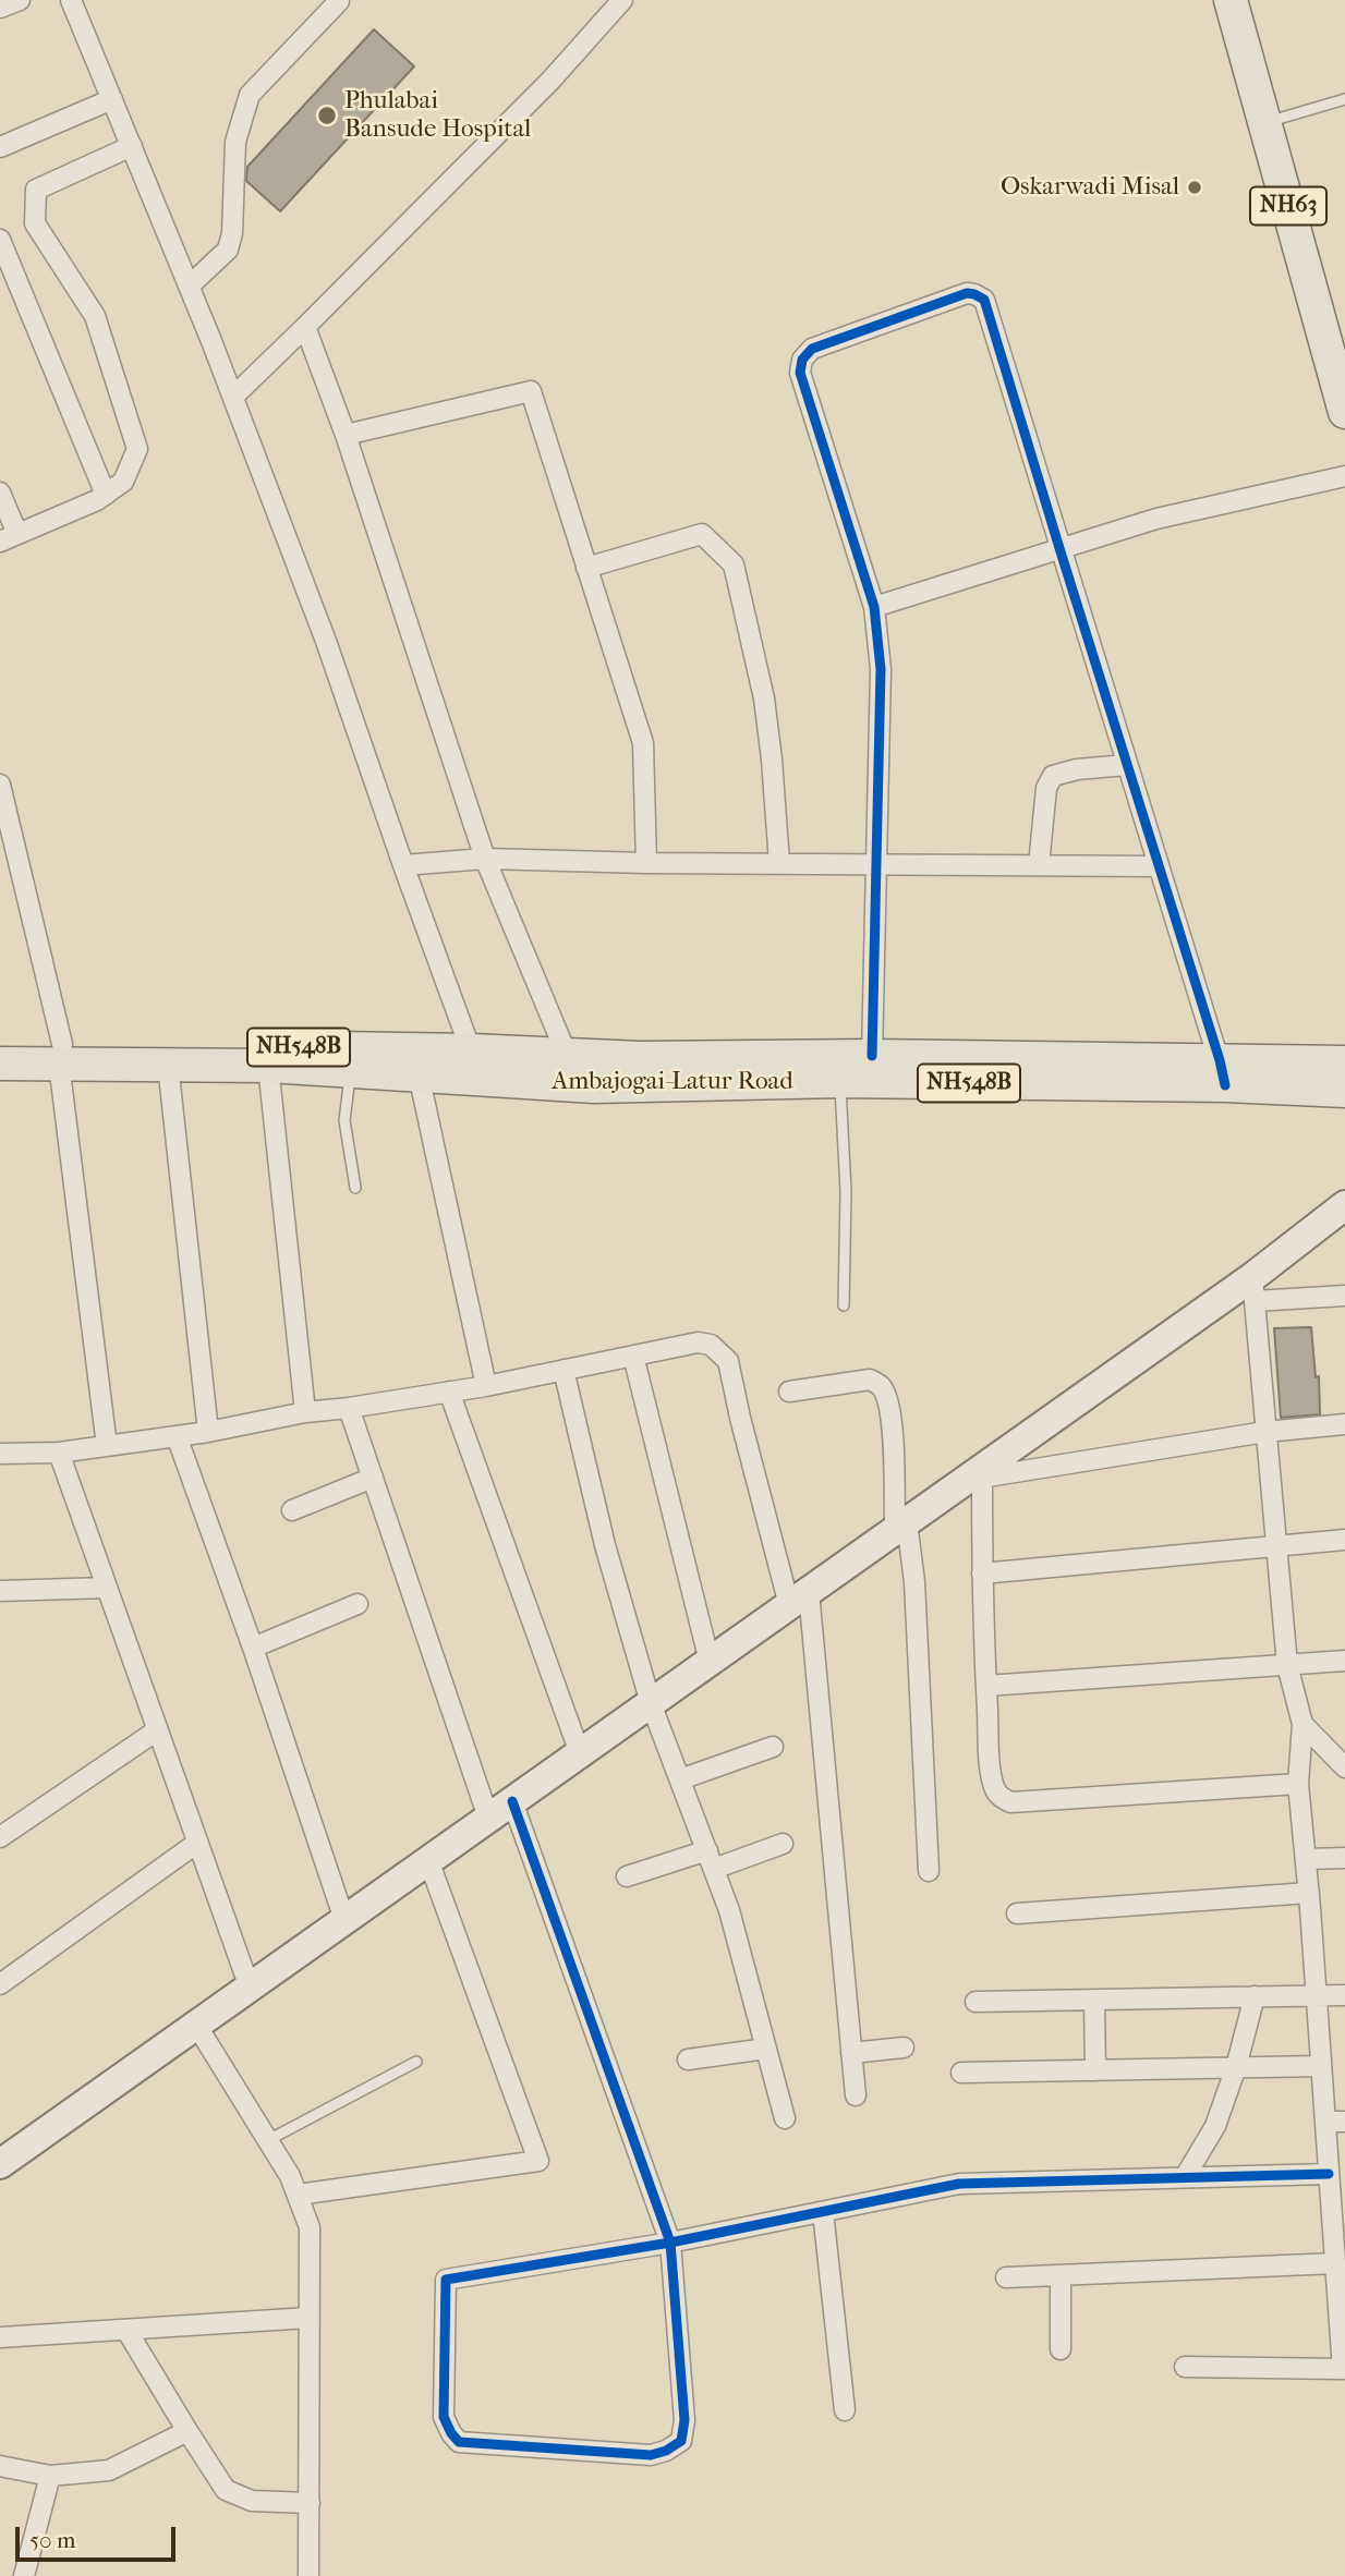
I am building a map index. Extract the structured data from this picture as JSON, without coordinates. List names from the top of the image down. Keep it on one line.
{"streets":{"highway":["NH63","NH548B","Ambajogai-Latur Road"]},"crossings":[["NH548B","Ambajogai-Latur Road"]],"places":["Phulabai Bansude Hospital","Oskarwadi Misal"],"scale_bar":"50 m"}
